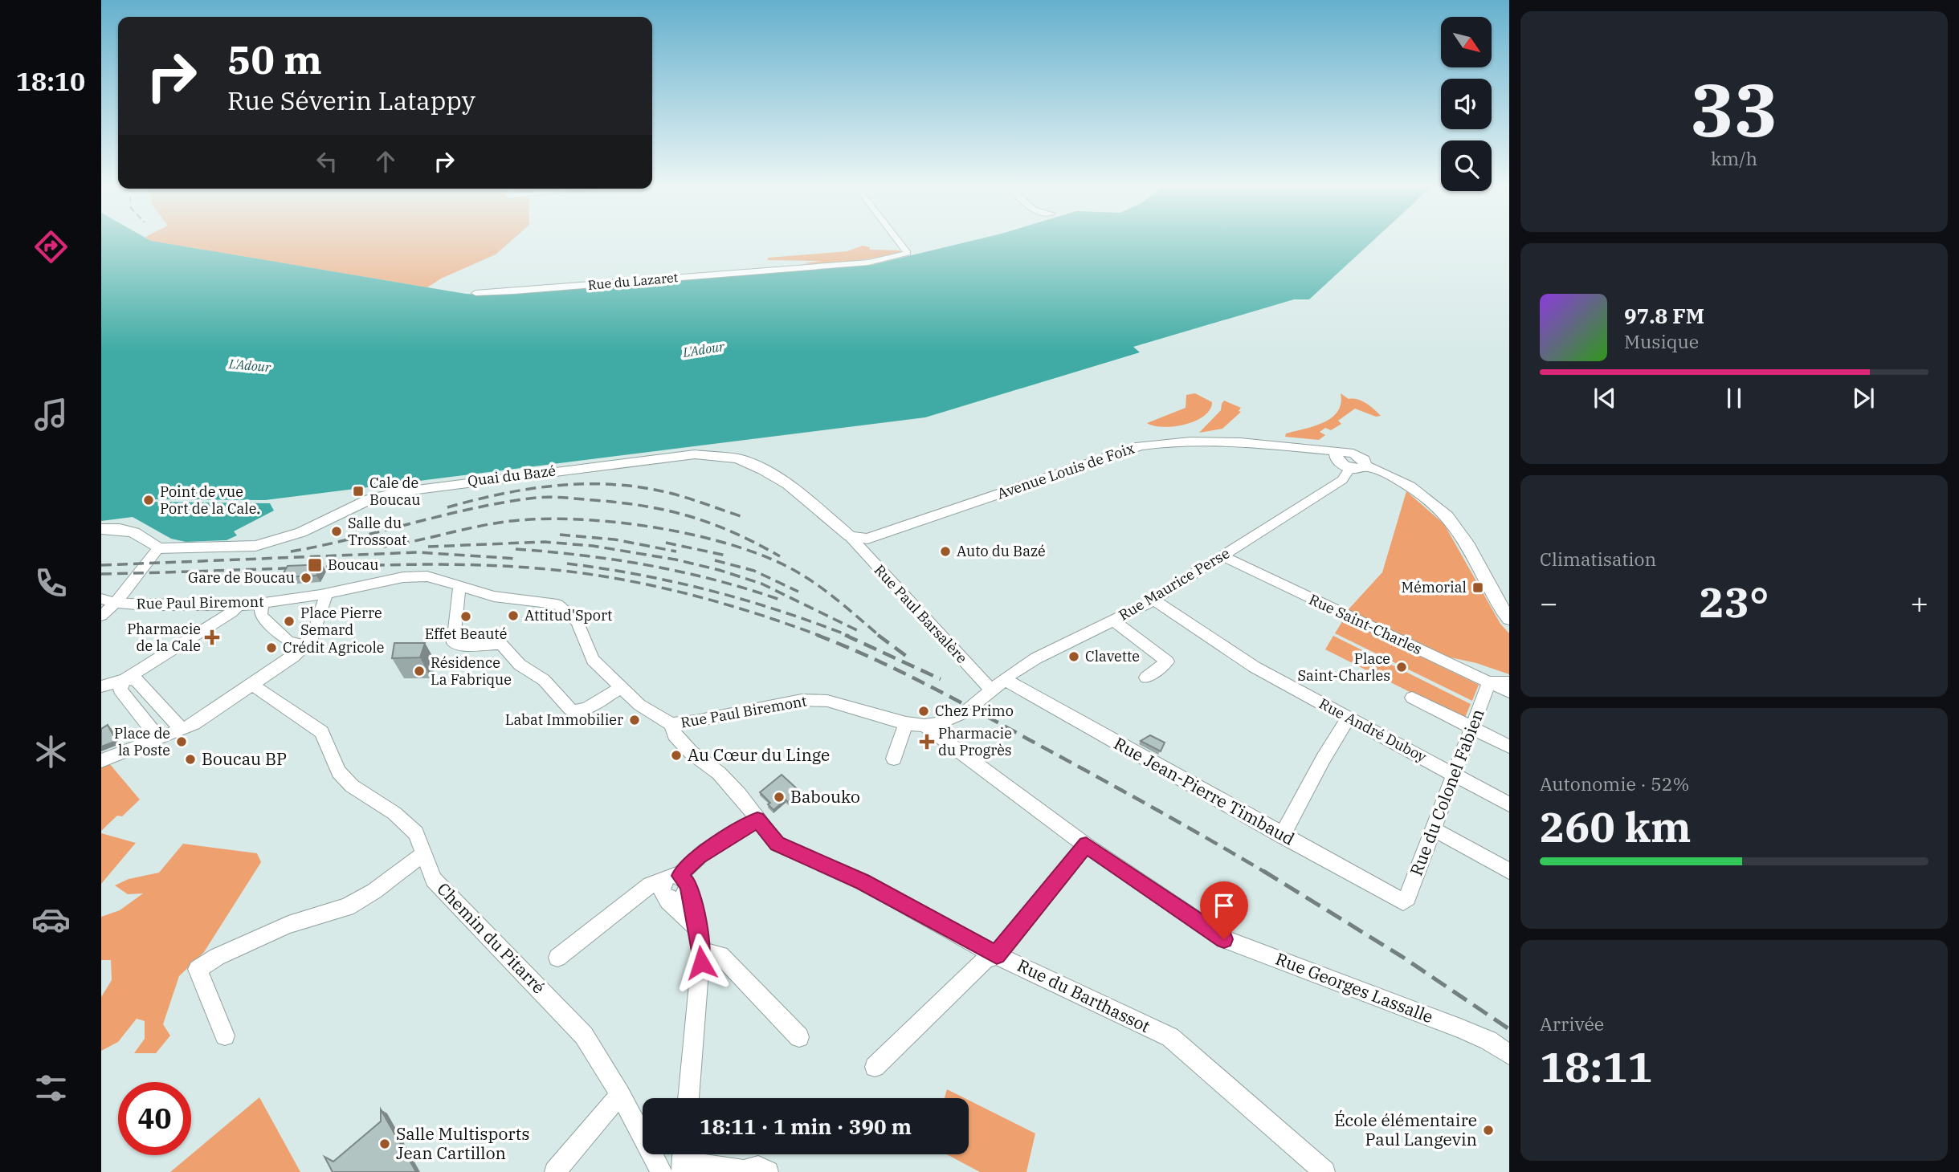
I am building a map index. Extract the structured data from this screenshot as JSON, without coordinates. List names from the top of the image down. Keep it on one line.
{"streets":{"main road":["Avenue Louis de Foix","Quai du Bazé"],"street":["Rue du Lazaret","Rue Maurice Perse","Rue Paul Biremont","Rue Paul Barsalère","Rue Saint-Charles","Rue André Duboy","Rue Jean-Pierre Timbaud","Rue du Colonel Fabien","Chemin du Pitarré","Rue Georges Lassalle","Rue du Barthassot"]},"crossings":[["Avenue Louis de Foix","Quai du Bazé"],["Avenue Louis de Foix","Rue Paul Barsalère"],["Quai du Bazé","Rue Paul Barsalère"],["Rue Maurice Perse","Rue Paul Biremont"],["Rue Maurice Perse","Rue Paul Barsalère"],["Rue Maurice Perse","Rue Saint-Charles"],["Rue Maurice Perse","Rue André Duboy"],["Rue Maurice Perse","Rue Jean-Pierre Timbaud"],["Rue Maurice Perse","Rue Georges Lassalle"],["Rue Paul Biremont","Rue Georges Lassalle"],["Rue Paul Biremont","Rue du Barthassot"],["Rue Saint-Charles","Rue du Colonel Fabien"],["Rue André Duboy","Rue du Colonel Fabien"],["Rue Jean-Pierre Timbaud","Rue du Colonel Fabien"]],"water":["L'Adour"],"places":{"transit":["Cale de Boucau","Boucau","Mémorial"],"other":["Point de vue Port de la Cale.","Salle du Trossoat","Auto du Bazé","Gare de Boucau","Attitud'Sport","Effet Beauté","Place Pierre Semard","Crédit Agricole","Clavette","Place Saint-Charles","Résidence La Fabrique","Chez Primo","Labat Immobilier","Place de la Poste","Au Cœur du Linge","Boucau BP","Babouko","École élémentaire Paul Langevin","Salle Multisports Jean Cartillon"],"health":["Pharmacie de la Cale","Pharmacie du Progrès"]},"north":"bottom right","page":{"tabs":"18:10","tile":[["33","km/h"],"Climatisation",["Autonomie · 52%","260 km"],["Arrivée","18:11"]],"turn":["50 m","Rue Séverin Latappy"],"song":["97.8 FM","Musique"],"heat":["−","23°","+"],"limit":"40","trip":"18:11 · 1 min · 390 m"}}
